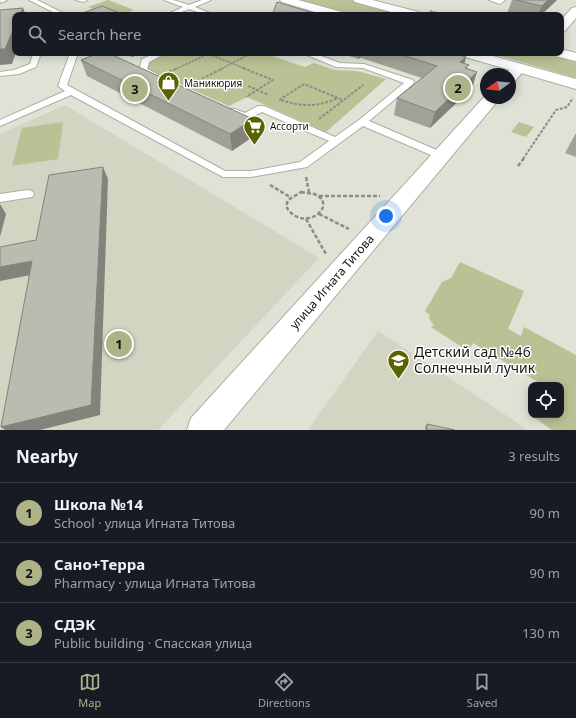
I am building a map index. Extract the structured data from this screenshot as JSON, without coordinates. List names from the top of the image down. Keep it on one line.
{"streets":{"street":["улица Игната Титова"]},"places":{"shop":["Маникюрия"],"supermarket":["Ассорти"],"school or university":["Детский сад №46 Солнечный лучик"]},"north":"left","page":{"search":"Search here","pins":["2","3","1"],"heading":["Nearby","3 results"],"list":[{"mark":"1","name":"Школа №14","note":"School · улица Игната Титова","value":"90 m"},{"mark":"2","name":"Сано+Терра","note":"Pharmacy · улица Игната Титова","value":"90 m"},{"mark":"3","name":"СДЭК","note":"Public building · Спасская улица","value":"130 m"}],"nav":["Map","Directions","Saved"]}}
